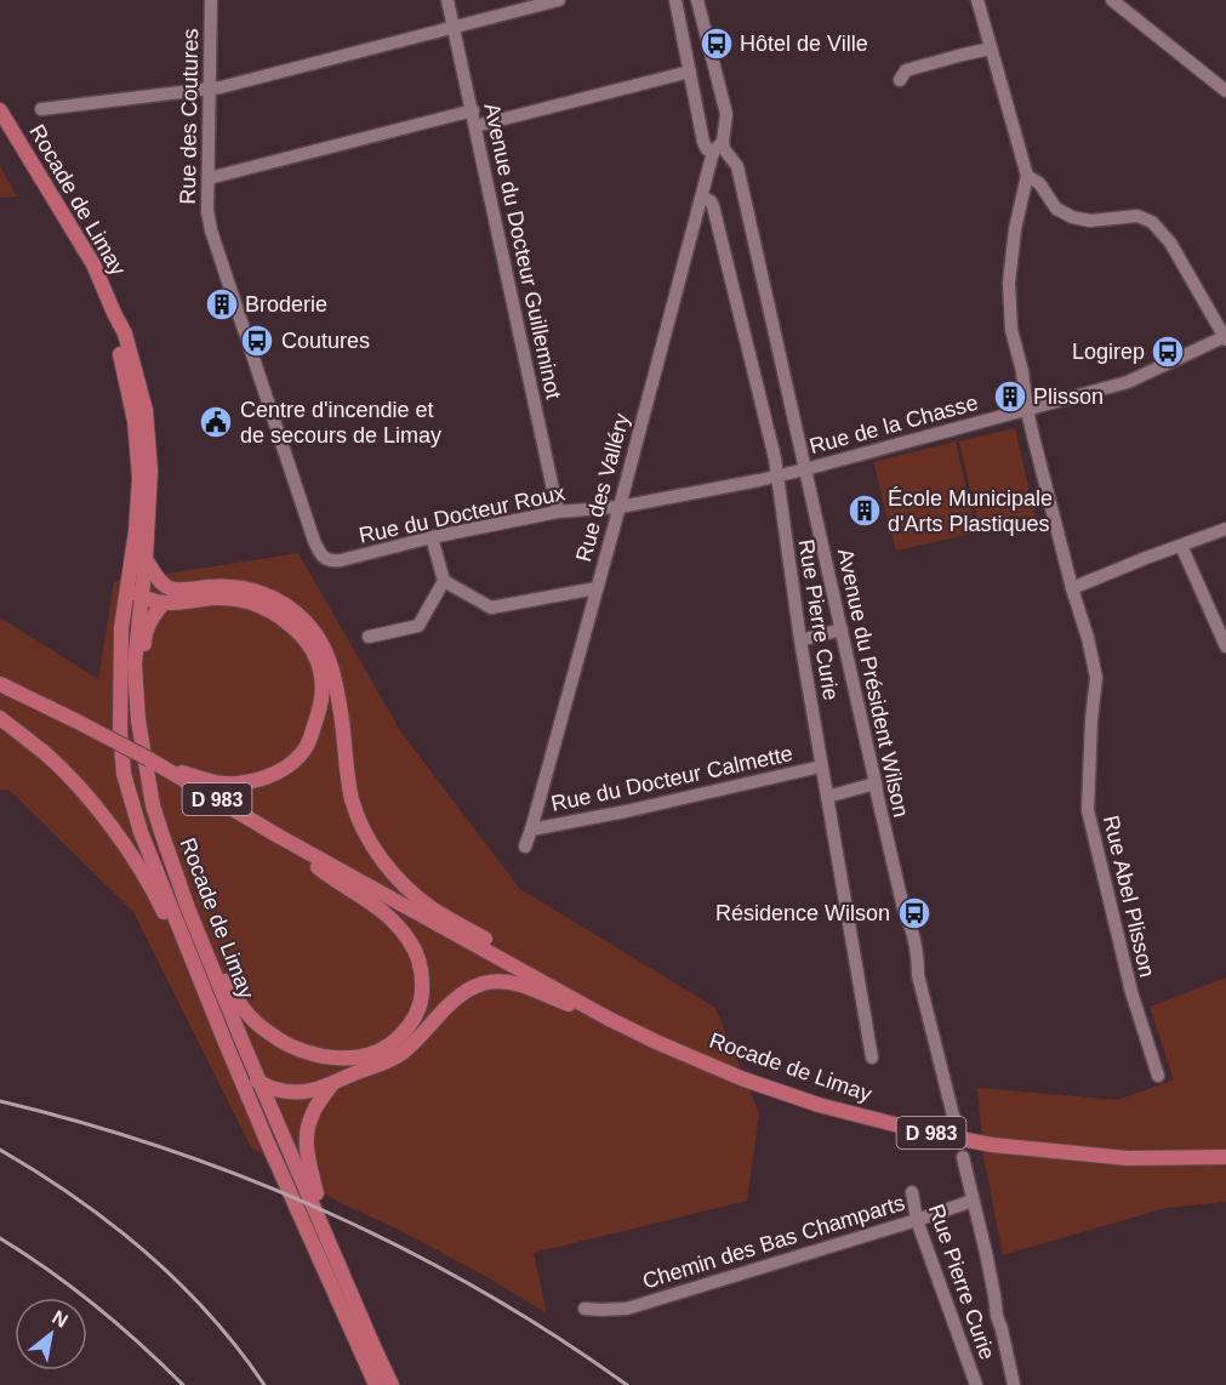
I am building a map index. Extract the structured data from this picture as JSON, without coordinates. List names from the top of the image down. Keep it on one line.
{"streets":{"main road":["Rocade de Limay","D 983"],"street":["Rue des Coutures","Avenue du Docteur Guilleminot","Rue de la Chasse","Rue des Valléry","Rue du Docteur Roux","Rue Pierre Curie","Avenue du Président Wilson","Rue du Docteur Calmette","Rue Abel Plisson","Chemin des Bas Champarts"]},"crossings":[["Rue des Coutures","Rue du Docteur Roux"],["Rocade de Limay","D 983"],["Avenue du Docteur Guilleminot","Rue du Docteur Roux"],["Rue de la Chasse","Rue du Docteur Roux"],["Rue de la Chasse","Rue Pierre Curie"],["Rue de la Chasse","Avenue du Président Wilson"],["Rue de la Chasse","Rue Abel Plisson"],["Rue des Valléry","Rue du Docteur Roux"],["Rue des Valléry","Rue Pierre Curie"],["Rue des Valléry","Avenue du Président Wilson"],["Rue des Valléry","Rue du Docteur Calmette"],["Rue du Docteur Roux","Rue Pierre Curie"],["Rue Pierre Curie","Rue du Docteur Calmette"],["Rue Pierre Curie","Chemin des Bas Champarts"]],"places":{"bus stop":["Hôtel de Ville","Coutures","Logirep","Résidence Wilson"],"building":["Broderie","Plisson","École Municipale d'Arts Plastiques"],"public building":["Centre d'incendie et de secours de Limay"]},"north":"top right"}
